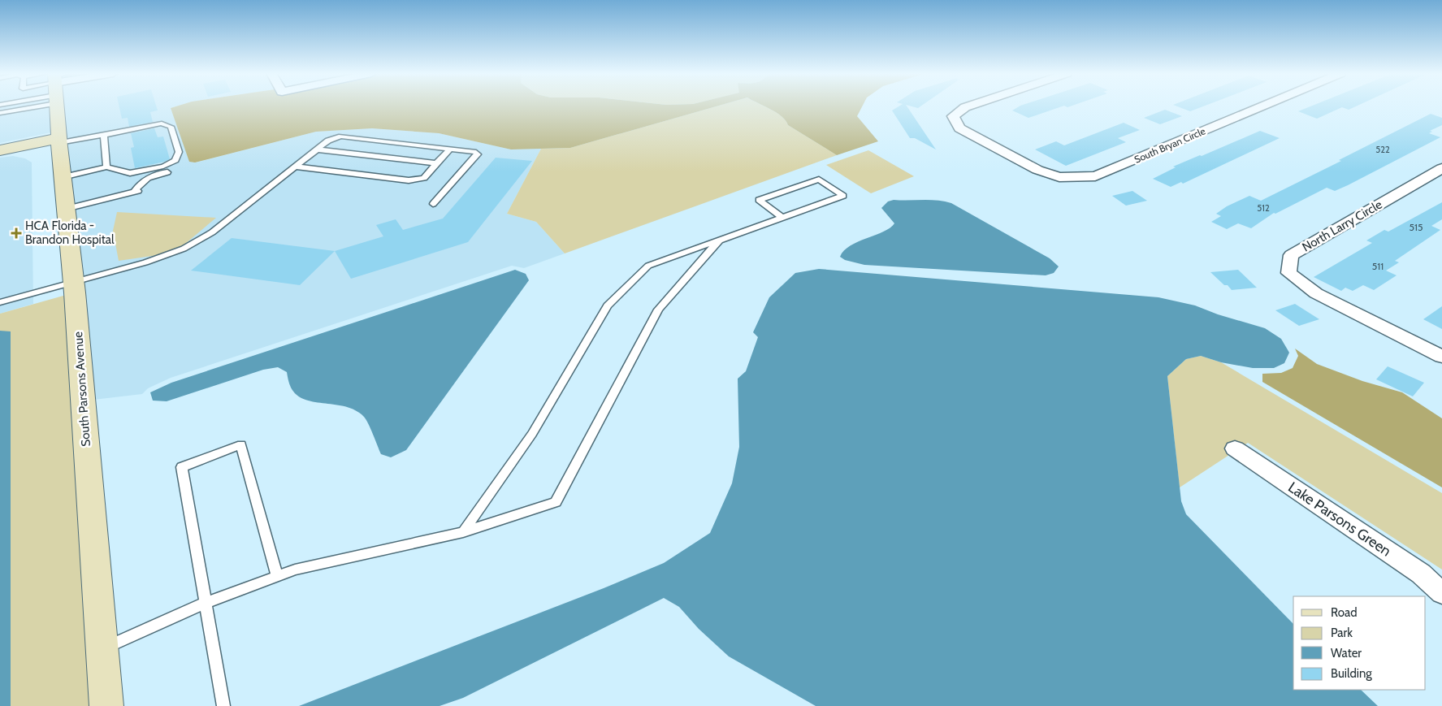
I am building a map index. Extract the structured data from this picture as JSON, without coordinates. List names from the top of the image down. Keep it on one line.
{"streets":{"street":["South Bryan Circle","North Larry Circle","South Parsons Avenue","Lake Parsons Green"]},"places":{"health":["HCA Florida - Brandon Hospital"]},"house_numbers":["522","512","515","511"],"legend":["Road","Park","Water","Building"]}
